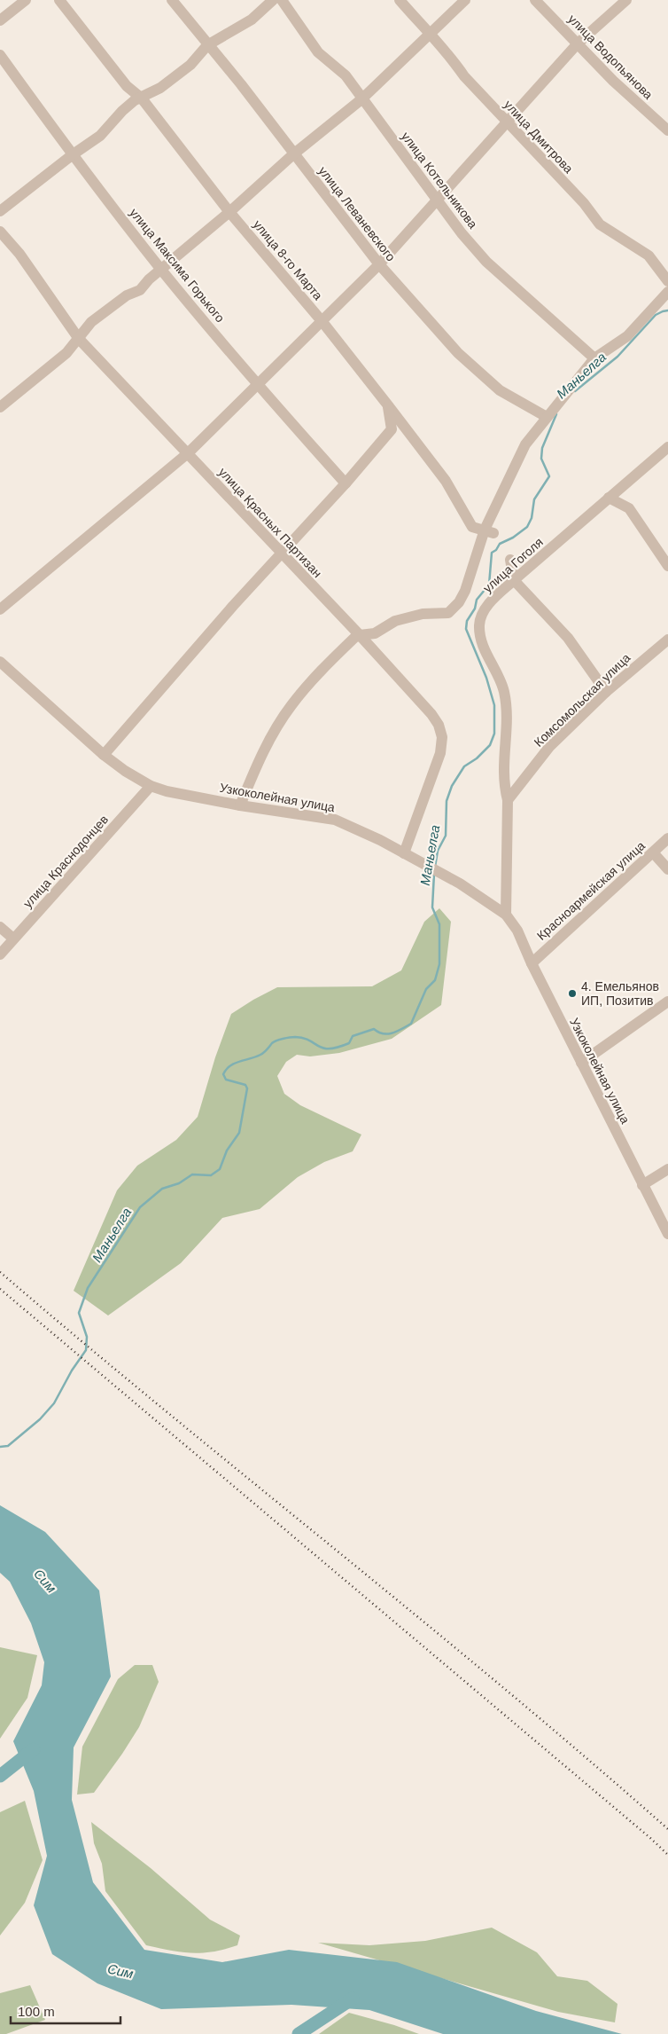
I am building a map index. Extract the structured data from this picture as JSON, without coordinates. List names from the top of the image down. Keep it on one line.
{"streets":{"street":["улица Водопьянова","улица Дмитрова","улица Котельникова","улица Леваневского","улица 8-го Марта","улица Максима Горького","улица Красных Партизан","улица Гоголя","Комсомольская улица","Узкоколейная улица","улица Краснодонцев","Красноармейская улица"]},"crossings":[["улица Красных Партизан","Узкоколейная улица"],["улица Гоголя","Комсомольская улица"],["Узкоколейная улица","улица Краснодонцев"],["Узкоколейная улица","Красноармейская улица"]],"water":["Маньелга","Сим"],"places":["4. Емельянов ИП, Позитив"],"scale_bar":"100 m"}
